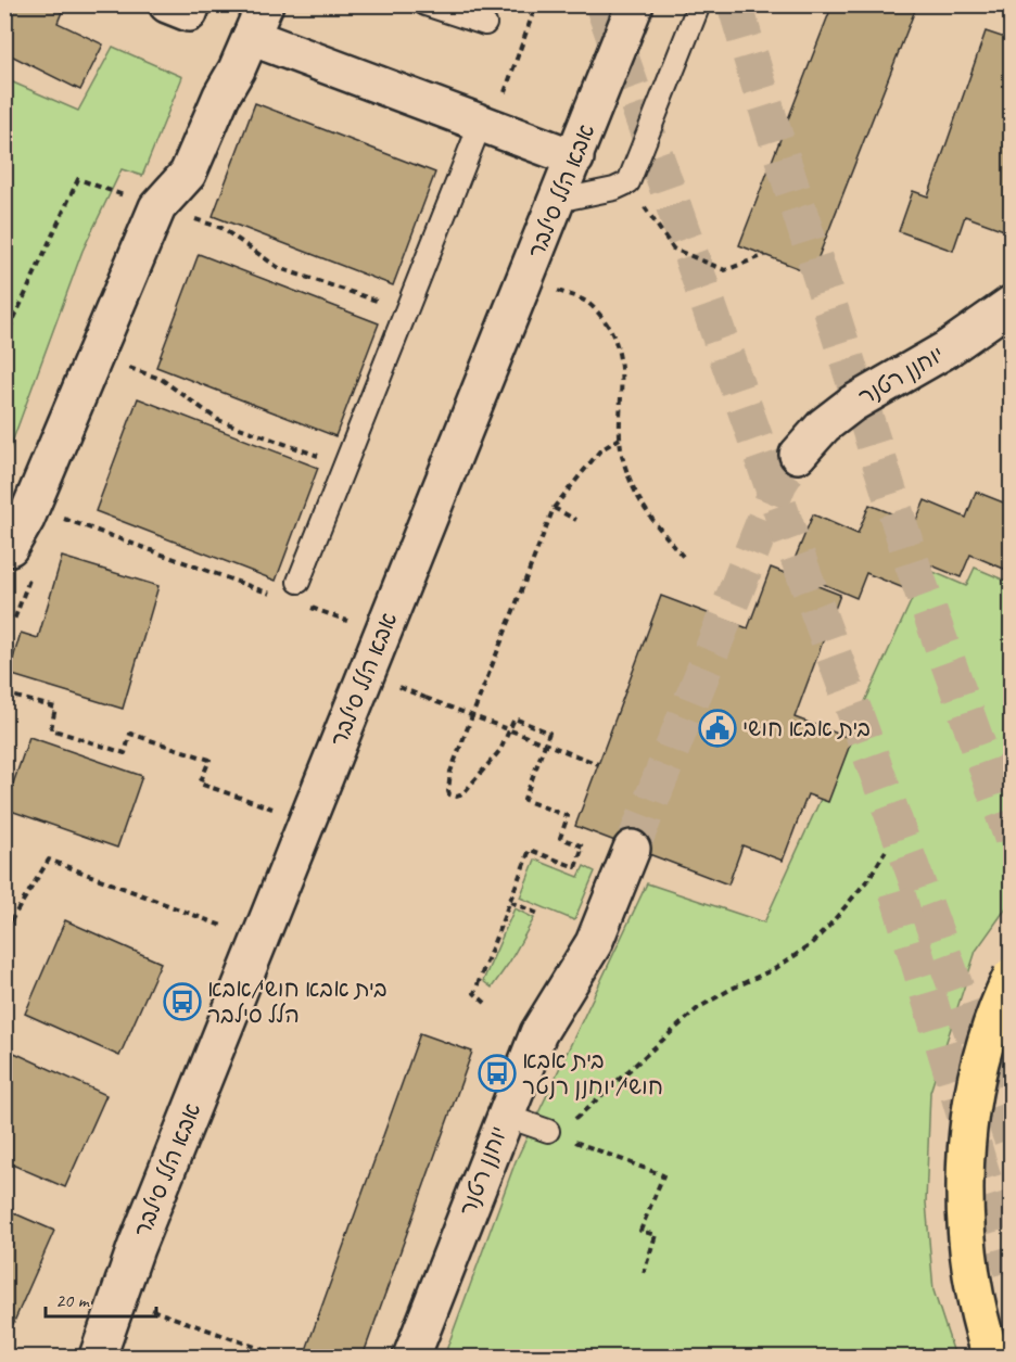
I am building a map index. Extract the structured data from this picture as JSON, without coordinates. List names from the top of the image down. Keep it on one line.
{"streets":{"street":["אבא הלל סילבר","יוחנן רטנר"]},"places":{"public building":["בית אבא חושי"],"bus stop":["בית אבא חושי/אבא הלל סילבר","בית אבא חושי/יוחנן רנטר"]},"scale_bar":"20 m"}
